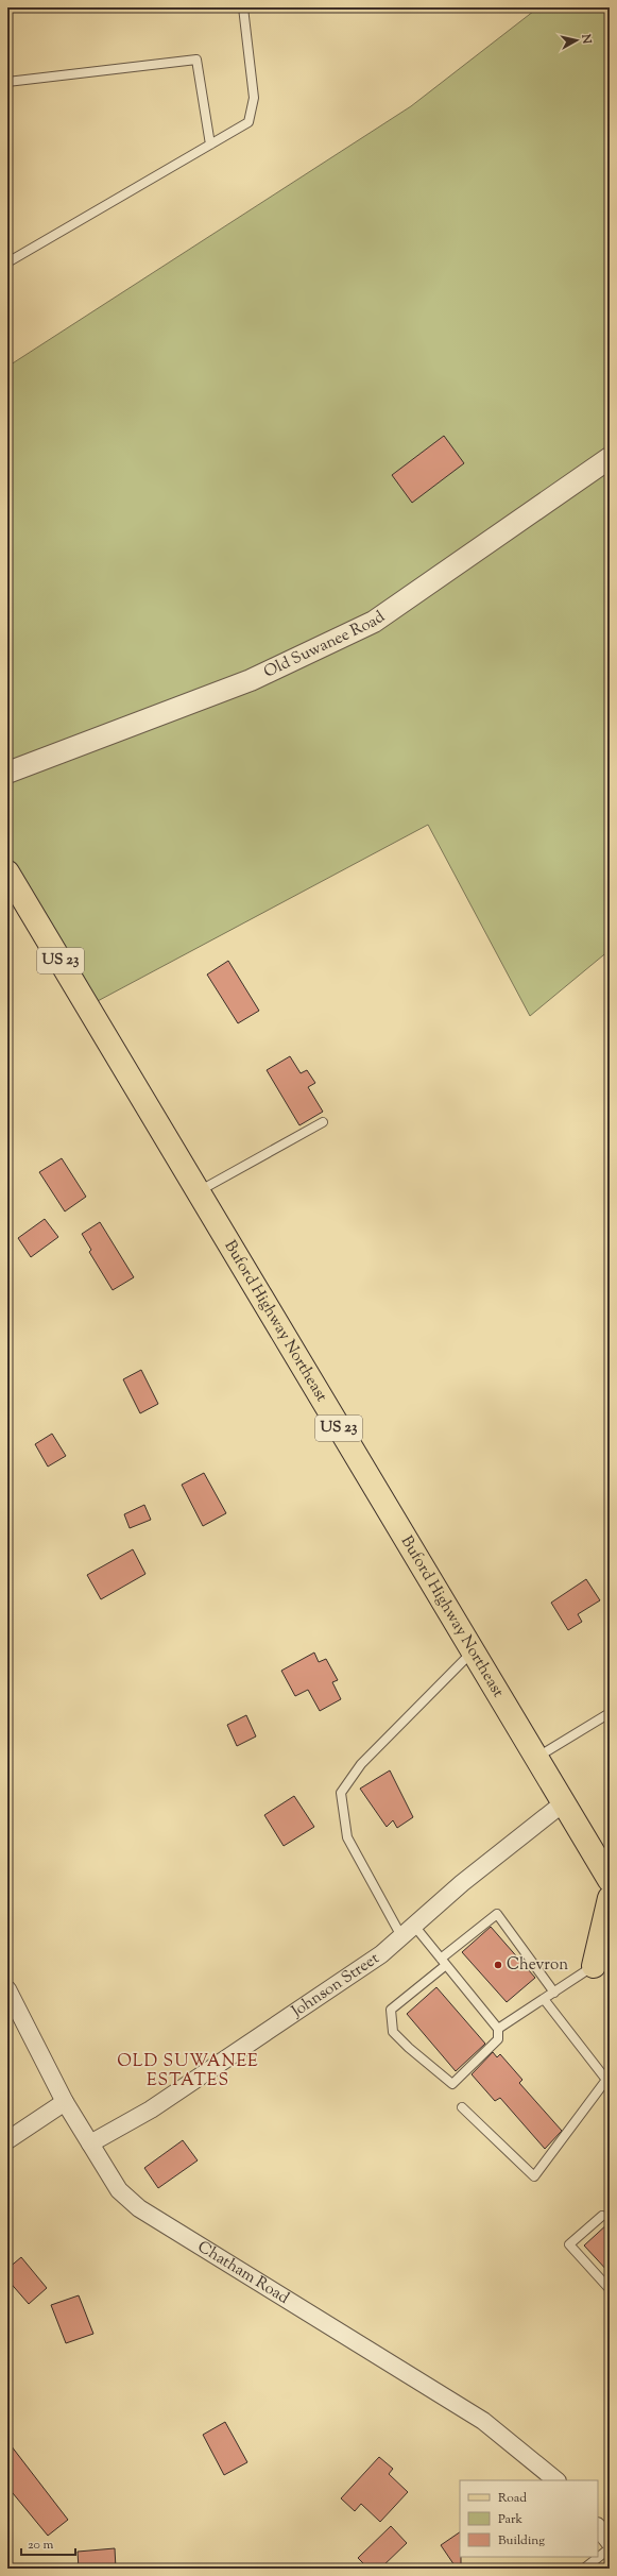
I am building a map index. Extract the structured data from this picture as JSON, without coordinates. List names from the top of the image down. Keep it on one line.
{"streets":{"main road":["US 23","Buford Highway Northeast"],"street":["Old Suwanee Road","Johnson Street","Chatham Road"]},"crossings":[["Buford Highway Northeast","Johnson Street"],["Johnson Street","Chatham Road"]],"districts":["OLD SUWANEE ESTATES"],"places":["Chevron"],"legend":["Road","Park","Building"],"scale_bar":"20 m","north":"right"}
